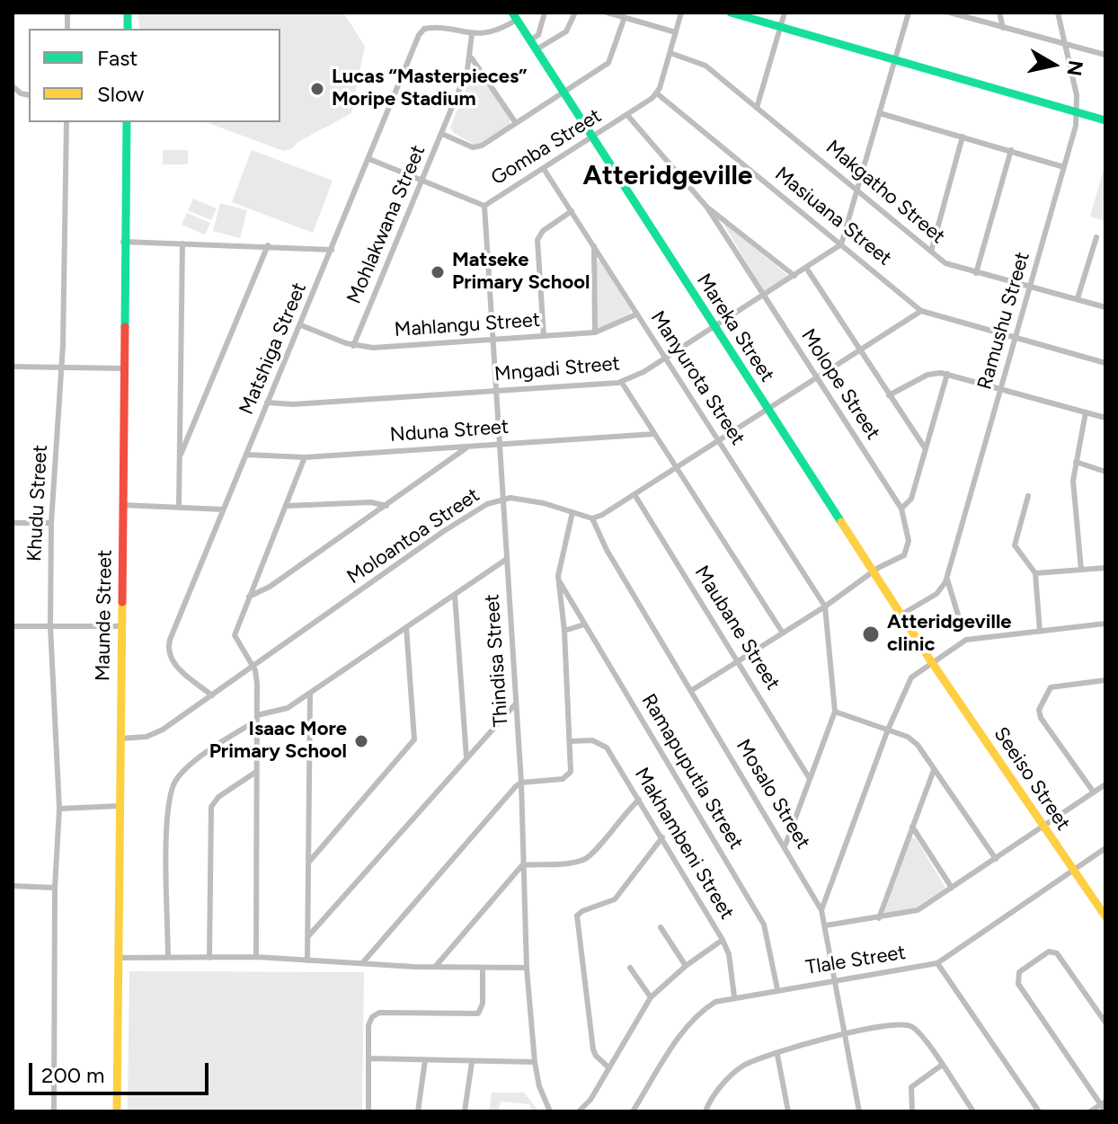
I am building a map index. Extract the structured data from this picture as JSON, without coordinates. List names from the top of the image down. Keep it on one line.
{"streets":{"street":["Gomba Street","Makgatho Street","Masiuana Street","Mohlakwana Street","Ramushu Street","Mahlangu Street","Mareka Street","Matshiga Street","Mngadi Street","Manyurota Street","Molope Street","Nduna Street","Khudu Street","Moloantoa Street","Maunde Street","Maubane Street","Thindisa Street","Ramapuputla Street","Seeiso Street","Mosalo Street","Makhambeni Street","Tlale Street"]},"crossings":[["Gomba Street","Masiuana Street"],["Gomba Street","Mohlakwana Street"],["Gomba Street","Mareka Street"],["Gomba Street","Matshiga Street"],["Gomba Street","Manyurota Street"],["Gomba Street","Molope Street"],["Gomba Street","Thindisa Street"],["Makgatho Street","Ramushu Street"],["Masiuana Street","Mngadi Street"],["Mohlakwana Street","Mahlangu Street"],["Mohlakwana Street","Matshiga Street"],["Ramushu Street","Mareka Street"],["Mahlangu Street","Matshiga Street"],["Mahlangu Street","Manyurota Street"],["Mahlangu Street","Thindisa Street"],["Mareka Street","Mngadi Street"],["Mareka Street","Molope Street"],["Mareka Street","Seeiso Street"],["Matshiga Street","Mngadi Street"],["Matshiga Street","Nduna Street"],["Matshiga Street","Moloantoa Street"],["Mngadi Street","Manyurota Street"],["Mngadi Street","Molope Street"],["Mngadi Street","Thindisa Street"],["Nduna Street","Thindisa Street"],["Moloantoa Street","Maunde Street"],["Moloantoa Street","Thindisa Street"],["Moloantoa Street","Mosalo Street"],["Ramapuputla Street","Tlale Street"],["Seeiso Street","Tlale Street"],["Mosalo Street","Tlale Street"],["Makhambeni Street","Tlale Street"]],"districts":["Atteridgeville"],"places":["Lucas “Masterpieces” Moripe Stadium","Matseke Primary School","Atteridgeville clinic","Isaac More Primary School"],"legend":["Fast","Slow"],"scale_bar":"200 m","north":"right"}
